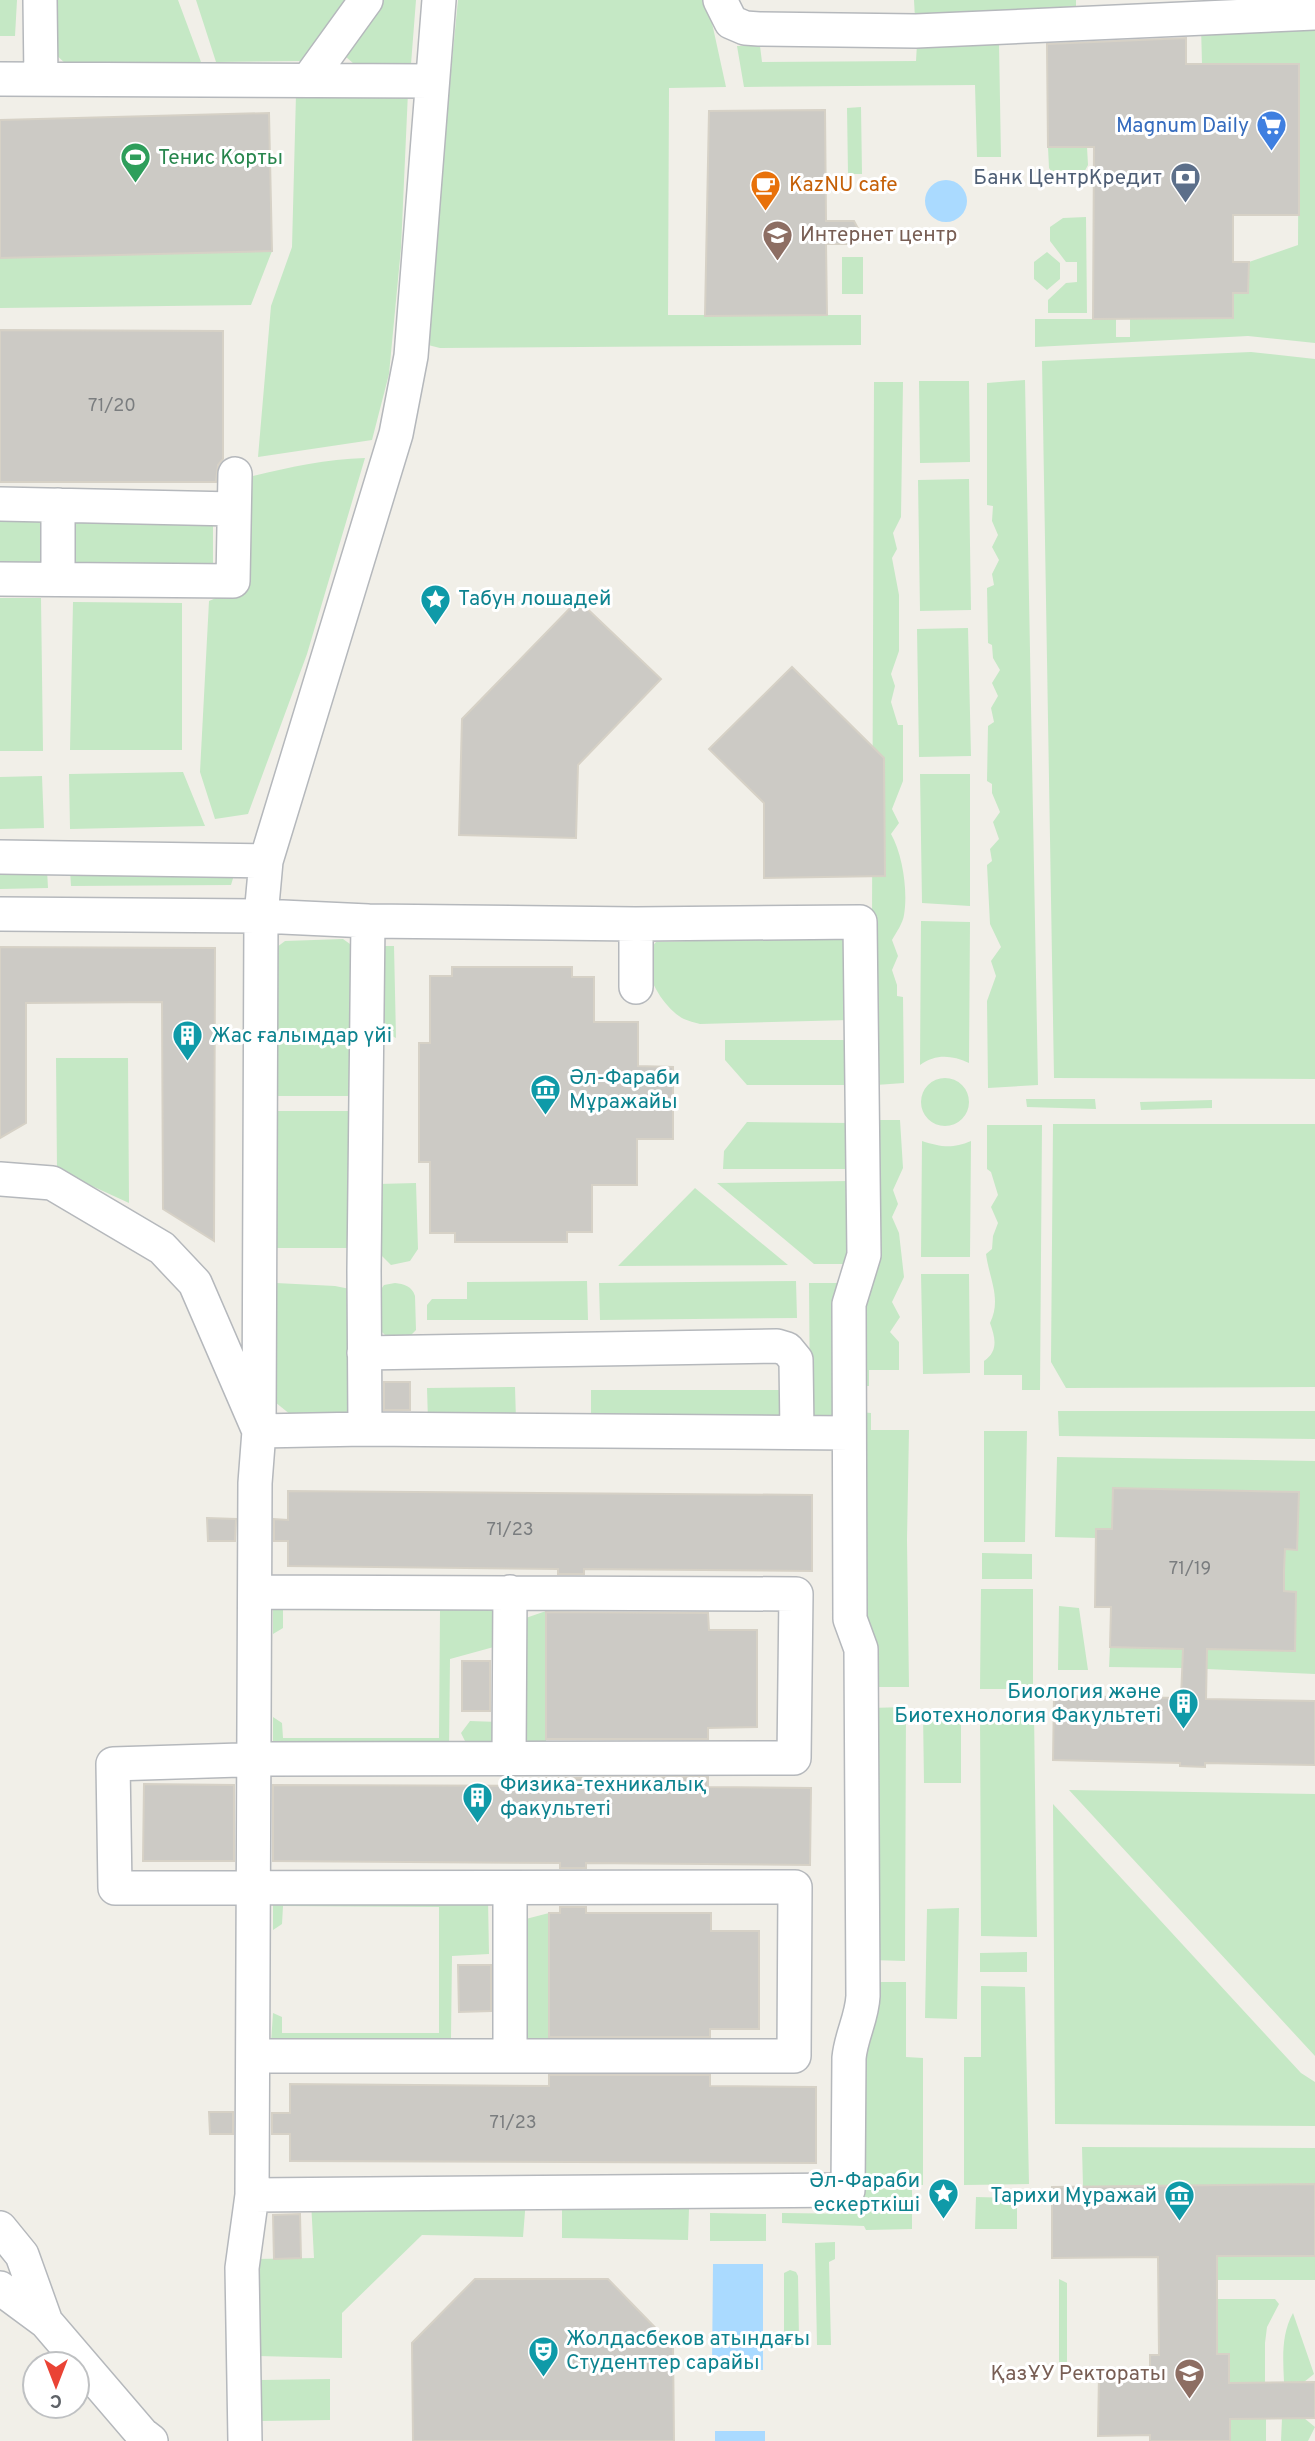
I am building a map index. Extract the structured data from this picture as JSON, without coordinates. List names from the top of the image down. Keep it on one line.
{"places":{"supermarket":["Magnum Daily"],"sports":["Тенис Корты"],"bank":["Банк ЦентрКредит"],"cafe":["KazNU cafe"],"school or university":["Интернет центр","ҚазҰУ Ректораты"],"place":["Табун лошадей","Әл-Фараби ескерткіші"],"building":["Жас ғалымдар үйі","Биология және Биотехнология Факультеті","Физика-техникалық факультеті"],"museum":["Әл-Фараби Мұражайы","Тарихи Мұражай"],"theatre":["Жолдасбеков атындағы Студенттер сарайы"]},"house_numbers":["71/20","71/23","71/19","71/23"],"north":"bottom"}
